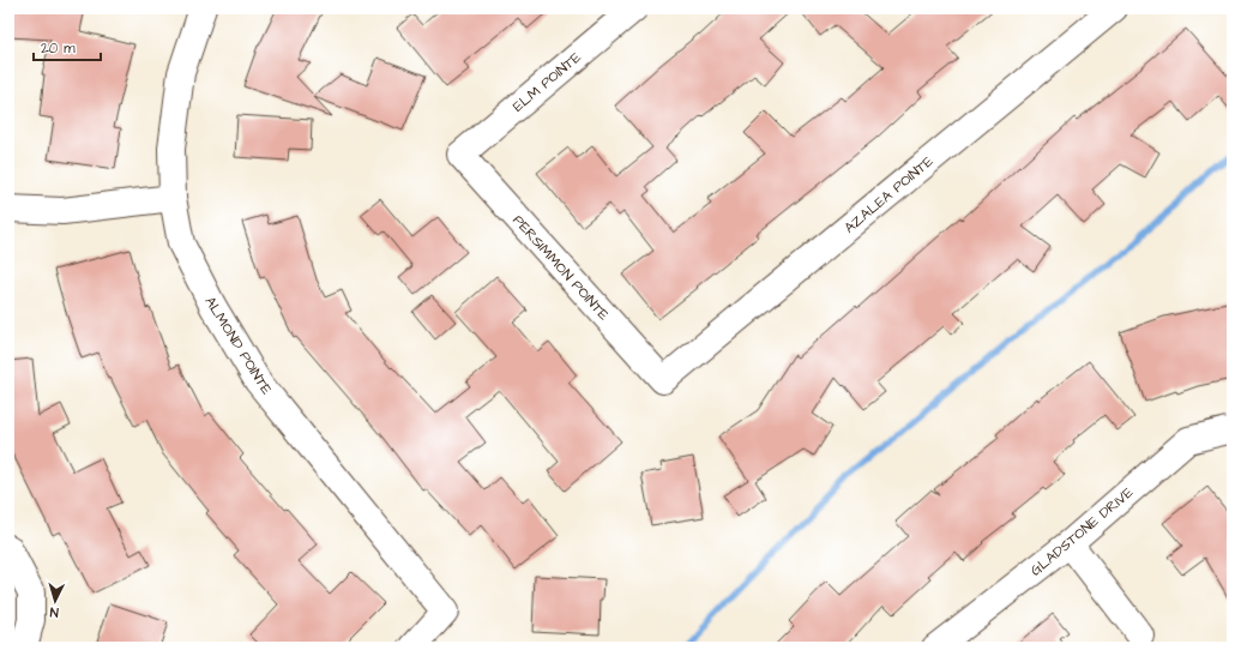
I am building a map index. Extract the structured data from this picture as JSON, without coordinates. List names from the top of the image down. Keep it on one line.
{"streets":{"street":["ELM POINTE","AZALEA POINTE","PERSIMMON POINTE","ALMOND POINTE","GLADSTONE DRIVE"]},"crossings":[["ELM POINTE","PERSIMMON POINTE"],["AZALEA POINTE","PERSIMMON POINTE"]],"scale_bar":"20 m","north":"bottom"}
